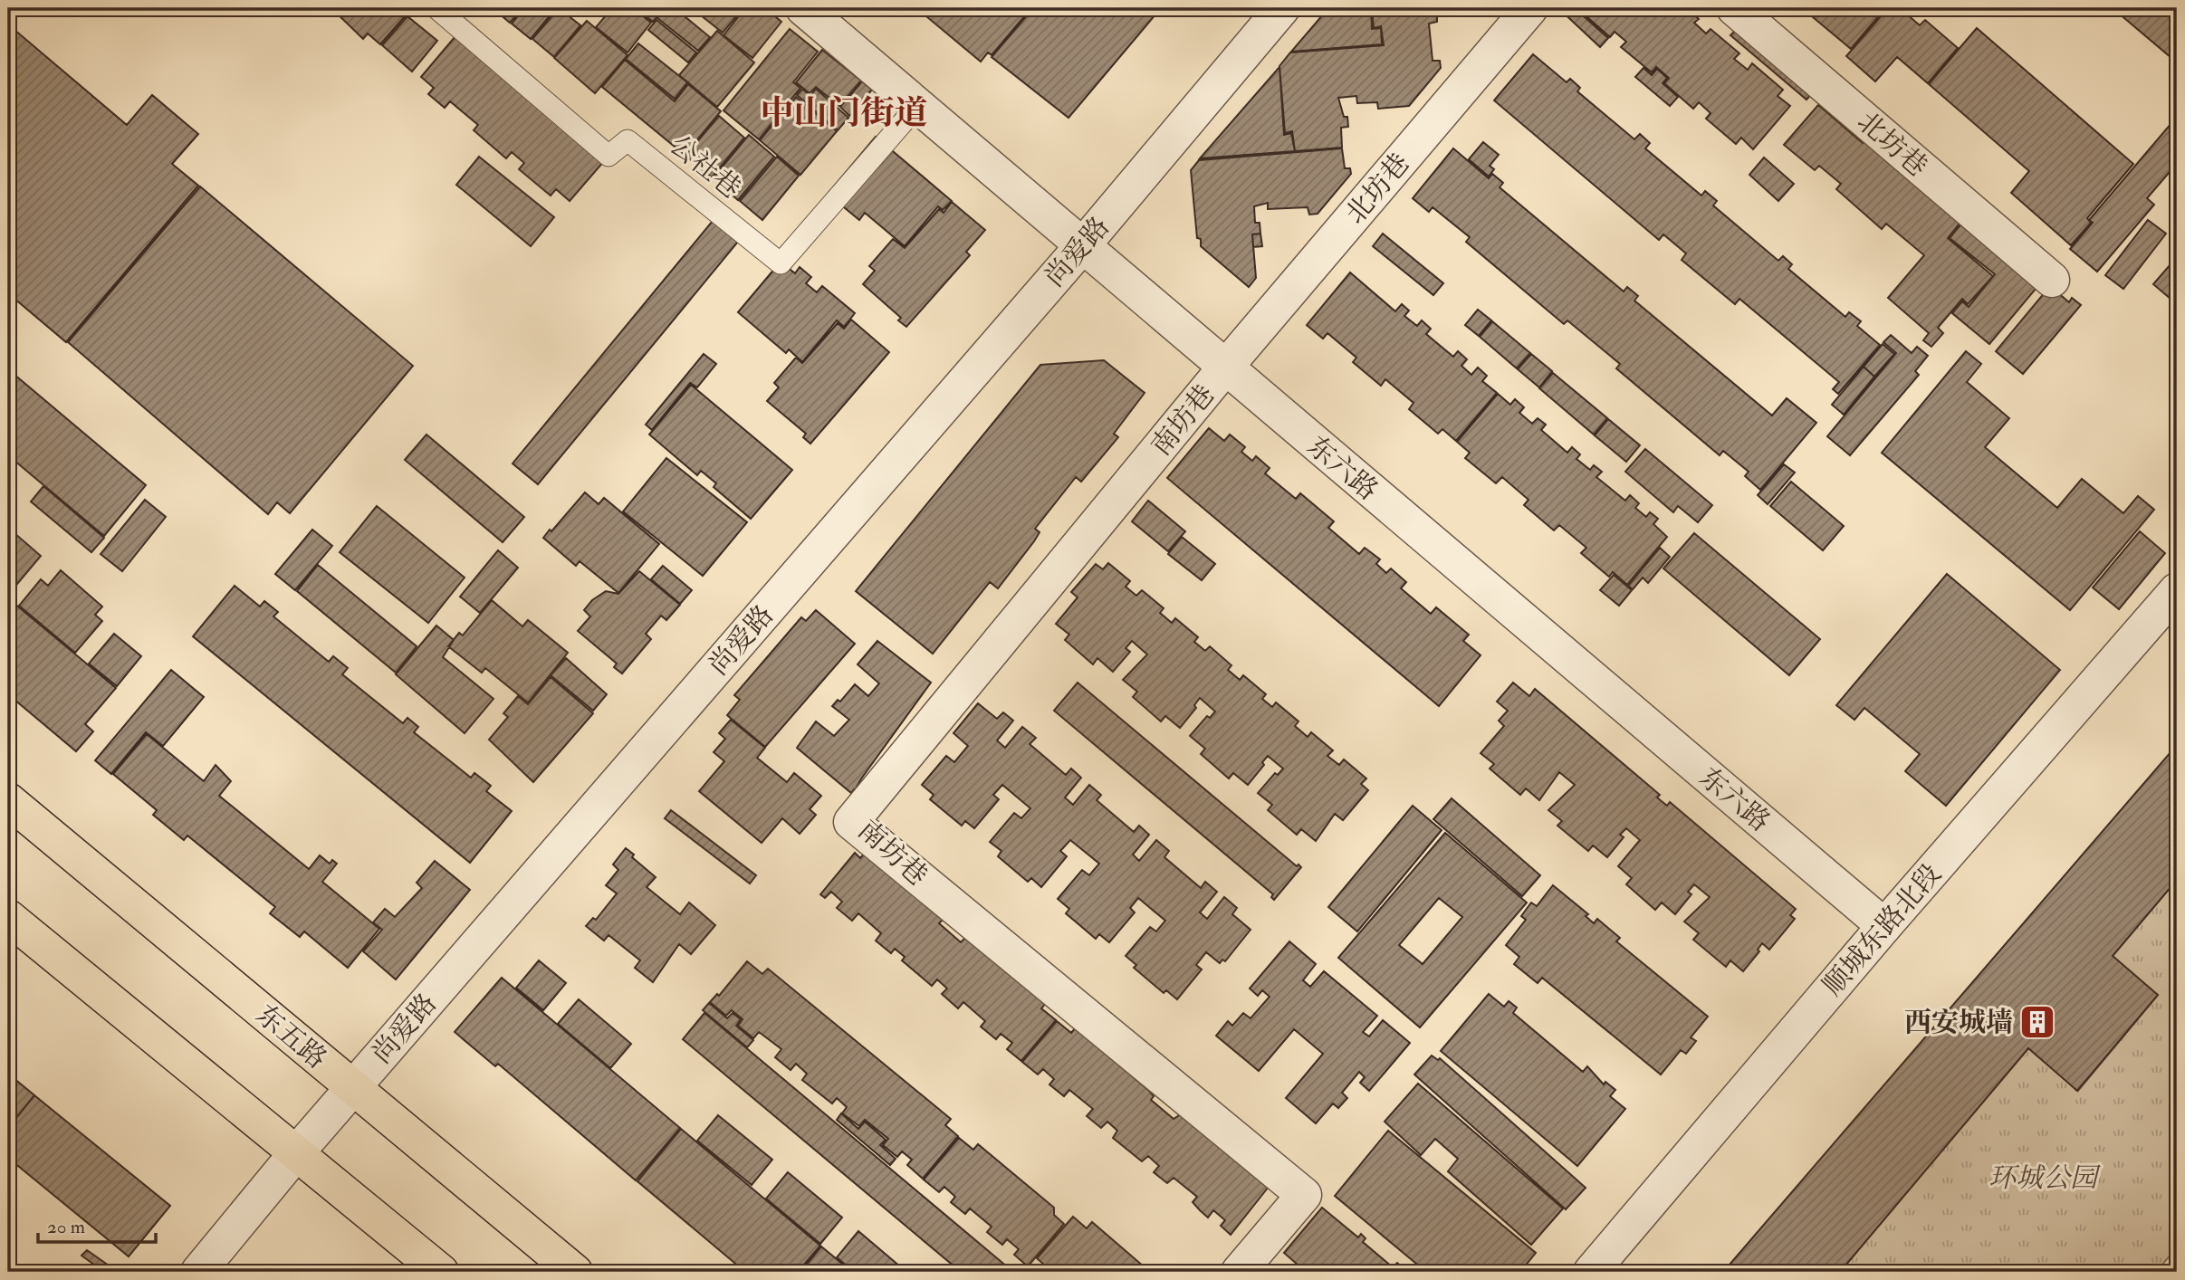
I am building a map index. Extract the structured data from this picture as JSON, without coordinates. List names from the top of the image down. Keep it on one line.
{"streets":{"main road":["东五路"],"street":["北坊巷","尚爱路","南坊巷","东六路","顺城东路北段"],"lane":["公社巷"]},"crossings":[["北坊巷","南坊巷"],["北坊巷","东六路"],["公社巷","东六路"],["尚爱路","东六路"],["尚爱路","东五路"],["南坊巷","东六路"],["东六路","顺城东路北段"]],"districts":["中山门街道"],"parks":["环城公园"],"places":{"building":["西安城墙"]},"scale_bar":"20 m"}
